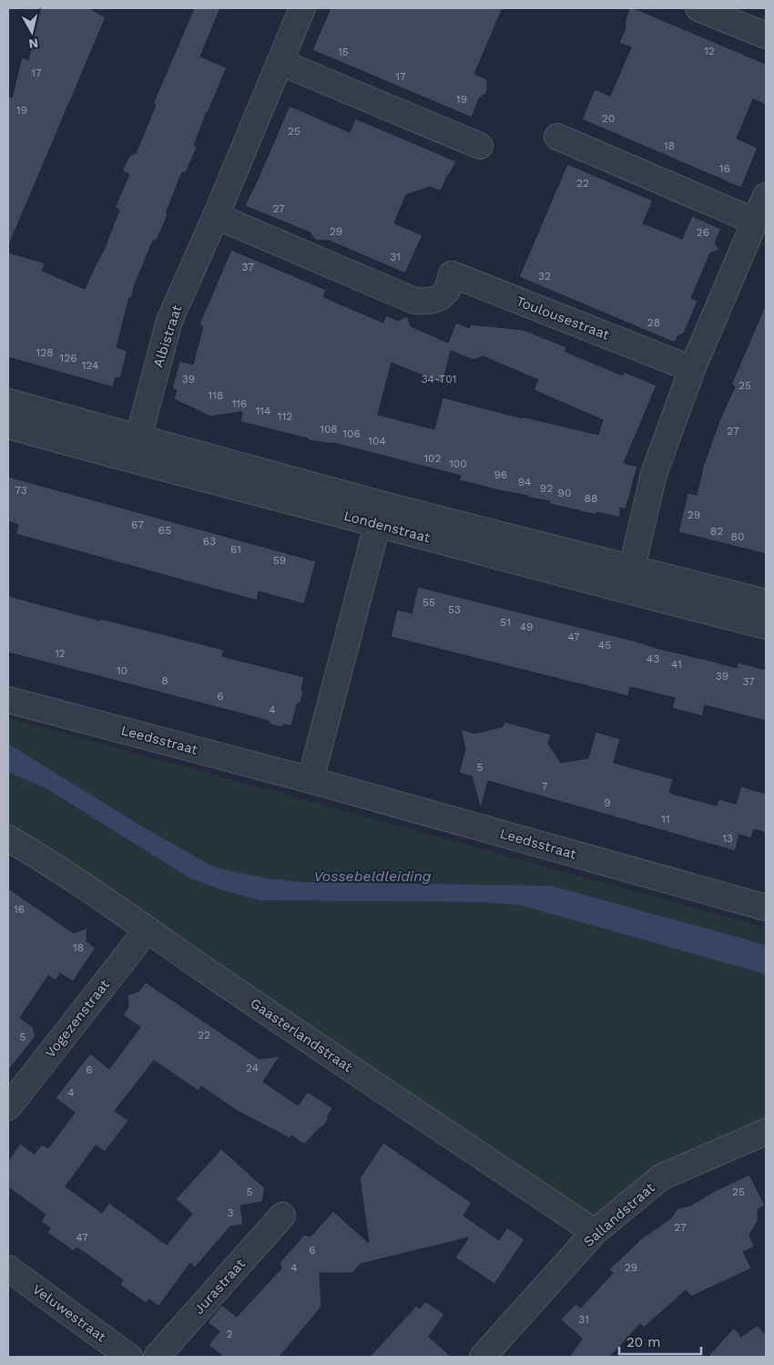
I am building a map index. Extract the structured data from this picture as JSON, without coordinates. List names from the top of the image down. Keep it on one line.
{"streets":{"street":["Toulousestraat","Albistraat","Londenstraat","Leedsstraat","Vogezenstraat","Gaasterlandstraat","Sallandstraat","Jurastraat","Veluwestraat"]},"crossings":[["Toulousestraat","Albistraat"],["Albistraat","Londenstraat"],["Vogezenstraat","Gaasterlandstraat"],["Gaasterlandstraat","Sallandstraat"]],"water":["Vossebeldleiding"],"house_numbers":["12","15","17","17","19","19","20","25","18","16","22","27","29","26","31","37","32","28","128","126","124","39","34-T01","25","118","116","114","112","108","27","106","104","102","100","96","94","92","73","90","88","29","67","65","82","80","63","61","59","55","53","51","49","47","45","12","43","41","10","39","8","37","6","4","5","7","9","11","13","16","18","22","5","24","6","4","5","25","3","27","47","6","4","29","31","2"],"scale_bar":"20 m","north":"bottom"}
